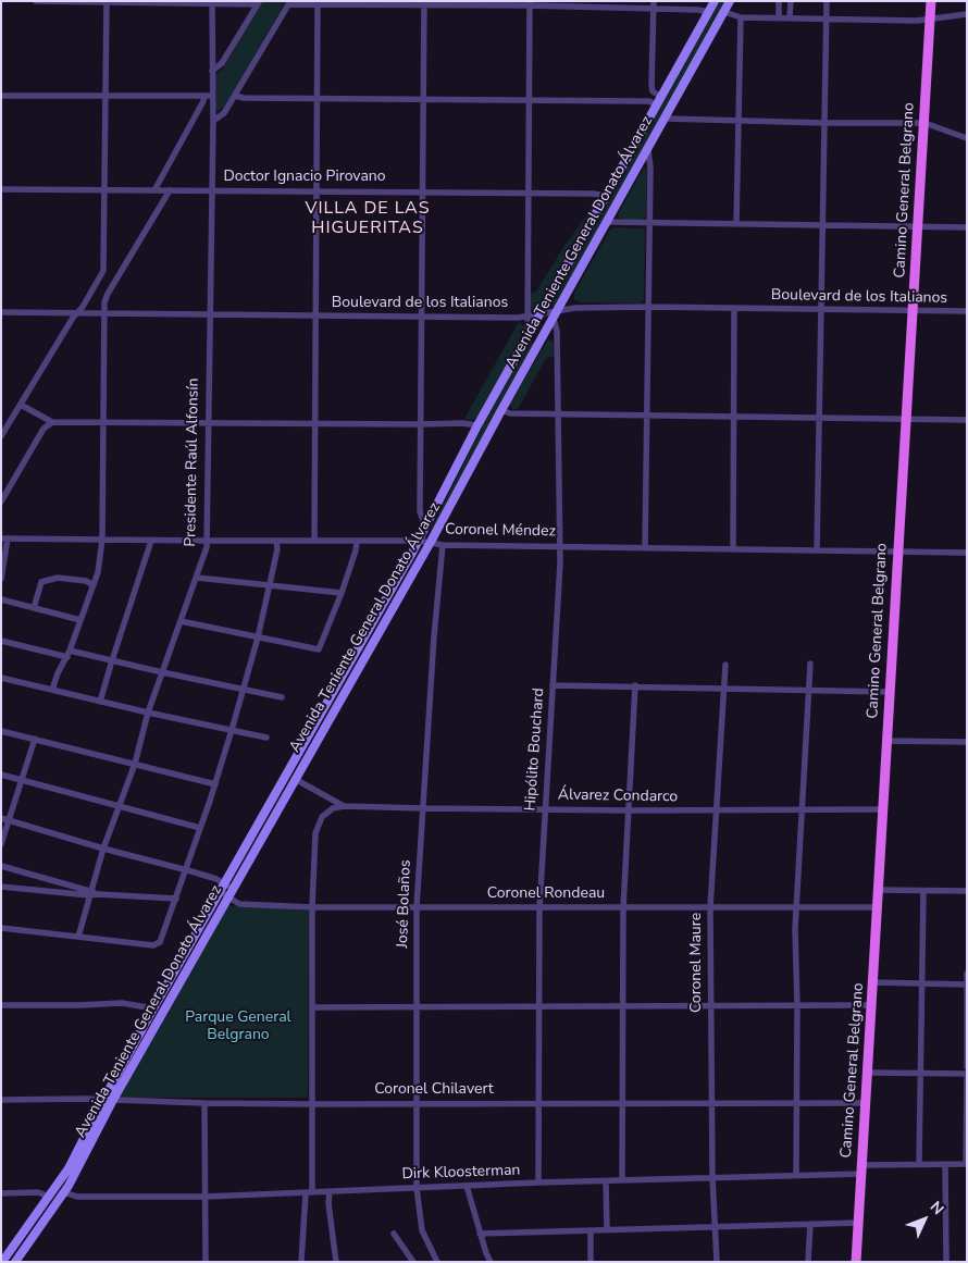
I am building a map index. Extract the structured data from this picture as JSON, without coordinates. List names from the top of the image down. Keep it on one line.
{"streets":{"main road":["Camino General Belgrano","Avenida Teniente General Donato Álvarez"],"street":["Doctor Ignacio Pirovano","Boulevard de los Italianos","Presidente Raúl Alfonsín","Coronel Méndez","Hipólito Bouchard","Álvarez Condarco","Coronel Rondeau","José Bolaños","Coronel Maure","Coronel Chilavert","Dirk Kloosterman"]},"crossings":[["Doctor Ignacio Pirovano","Avenida Teniente General Donato Álvarez"],["Doctor Ignacio Pirovano","Presidente Raúl Alfonsín"],["Camino General Belgrano","Boulevard de los Italianos"],["Camino General Belgrano","Coronel Méndez"],["Camino General Belgrano","Álvarez Condarco"],["Camino General Belgrano","Coronel Rondeau"],["Camino General Belgrano","Coronel Chilavert"],["Camino General Belgrano","Dirk Kloosterman"],["Avenida Teniente General Donato Álvarez","Boulevard de los Italianos"],["Avenida Teniente General Donato Álvarez","Coronel Méndez"],["Avenida Teniente General Donato Álvarez","Hipólito Bouchard"],["Avenida Teniente General Donato Álvarez","Álvarez Condarco"],["Avenida Teniente General Donato Álvarez","Coronel Rondeau"],["Avenida Teniente General Donato Álvarez","Coronel Chilavert"],["Avenida Teniente General Donato Álvarez","Dirk Kloosterman"],["Boulevard de los Italianos","Presidente Raúl Alfonsín"],["Presidente Raúl Alfonsín","Coronel Méndez"],["Coronel Méndez","Hipólito Bouchard"],["Coronel Méndez","José Bolaños"],["Hipólito Bouchard","Álvarez Condarco"],["Hipólito Bouchard","Coronel Rondeau"],["Hipólito Bouchard","Coronel Chilavert"],["Hipólito Bouchard","Dirk Kloosterman"],["Álvarez Condarco","José Bolaños"],["Álvarez Condarco","Coronel Maure"],["Coronel Rondeau","José Bolaños"],["Coronel Rondeau","Coronel Maure"],["José Bolaños","Coronel Chilavert"],["José Bolaños","Dirk Kloosterman"],["Coronel Maure","Coronel Chilavert"],["Coronel Maure","Dirk Kloosterman"]],"districts":["VILLA DE LAS HIGUERITAS"],"parks":["Parque General Belgrano"],"north":"top right"}
